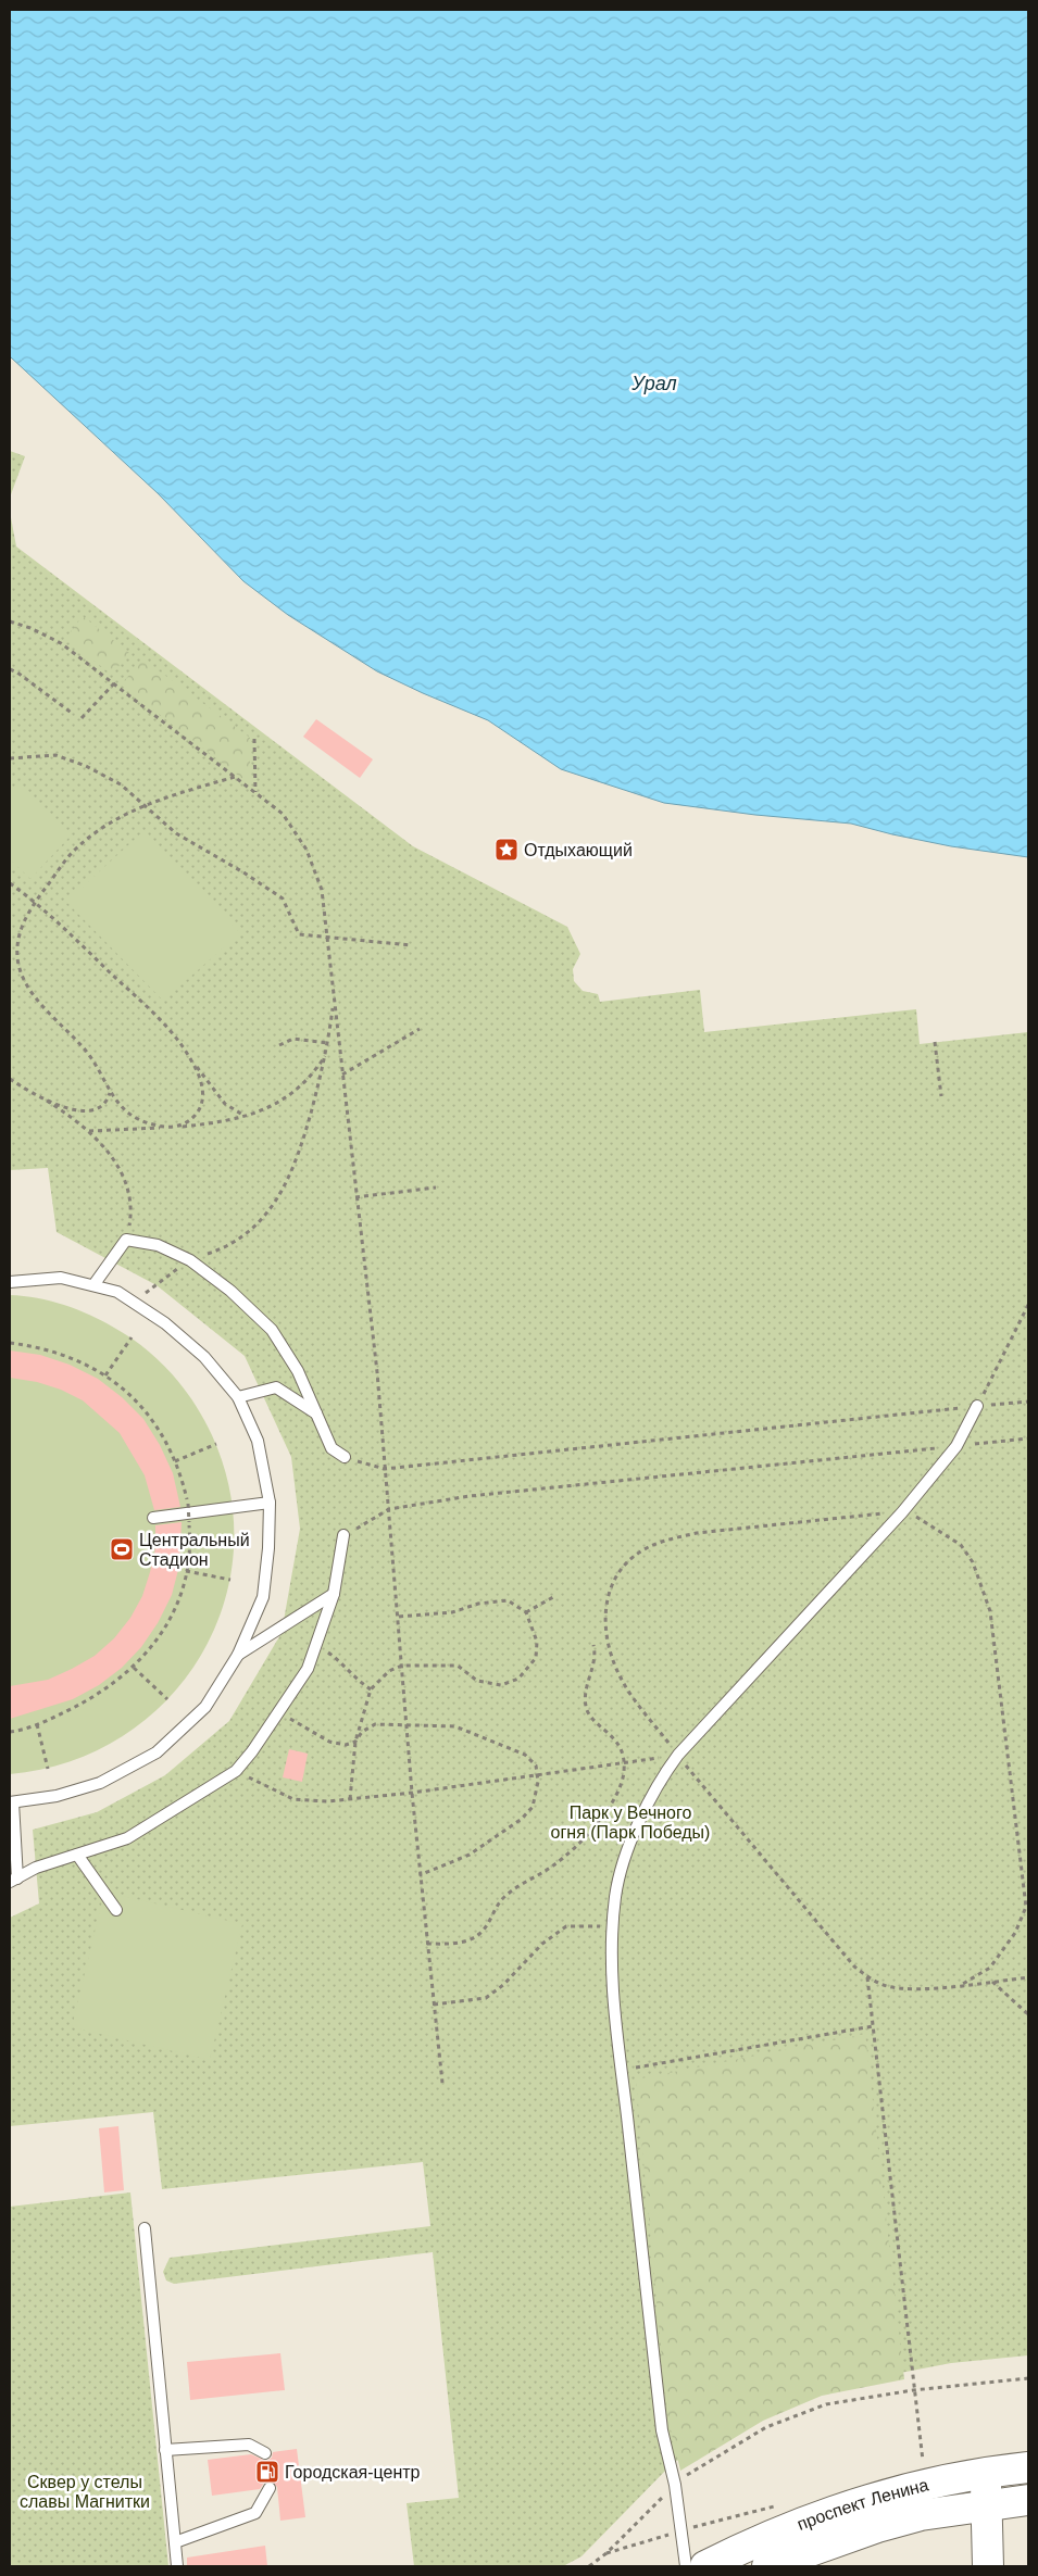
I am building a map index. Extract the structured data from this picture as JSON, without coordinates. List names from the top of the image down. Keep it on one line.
{"streets":{"main road":["проспект Ленина"]},"water":["Урал"],"parks":["Парк у Вечного огня (Парк Победы)","Сквер у стелы славы Магнитки"],"places":{"place":["Отдыхающий"],"sports":["Центральный Стадион"],"fuel station":["Городская-центр"]}}
